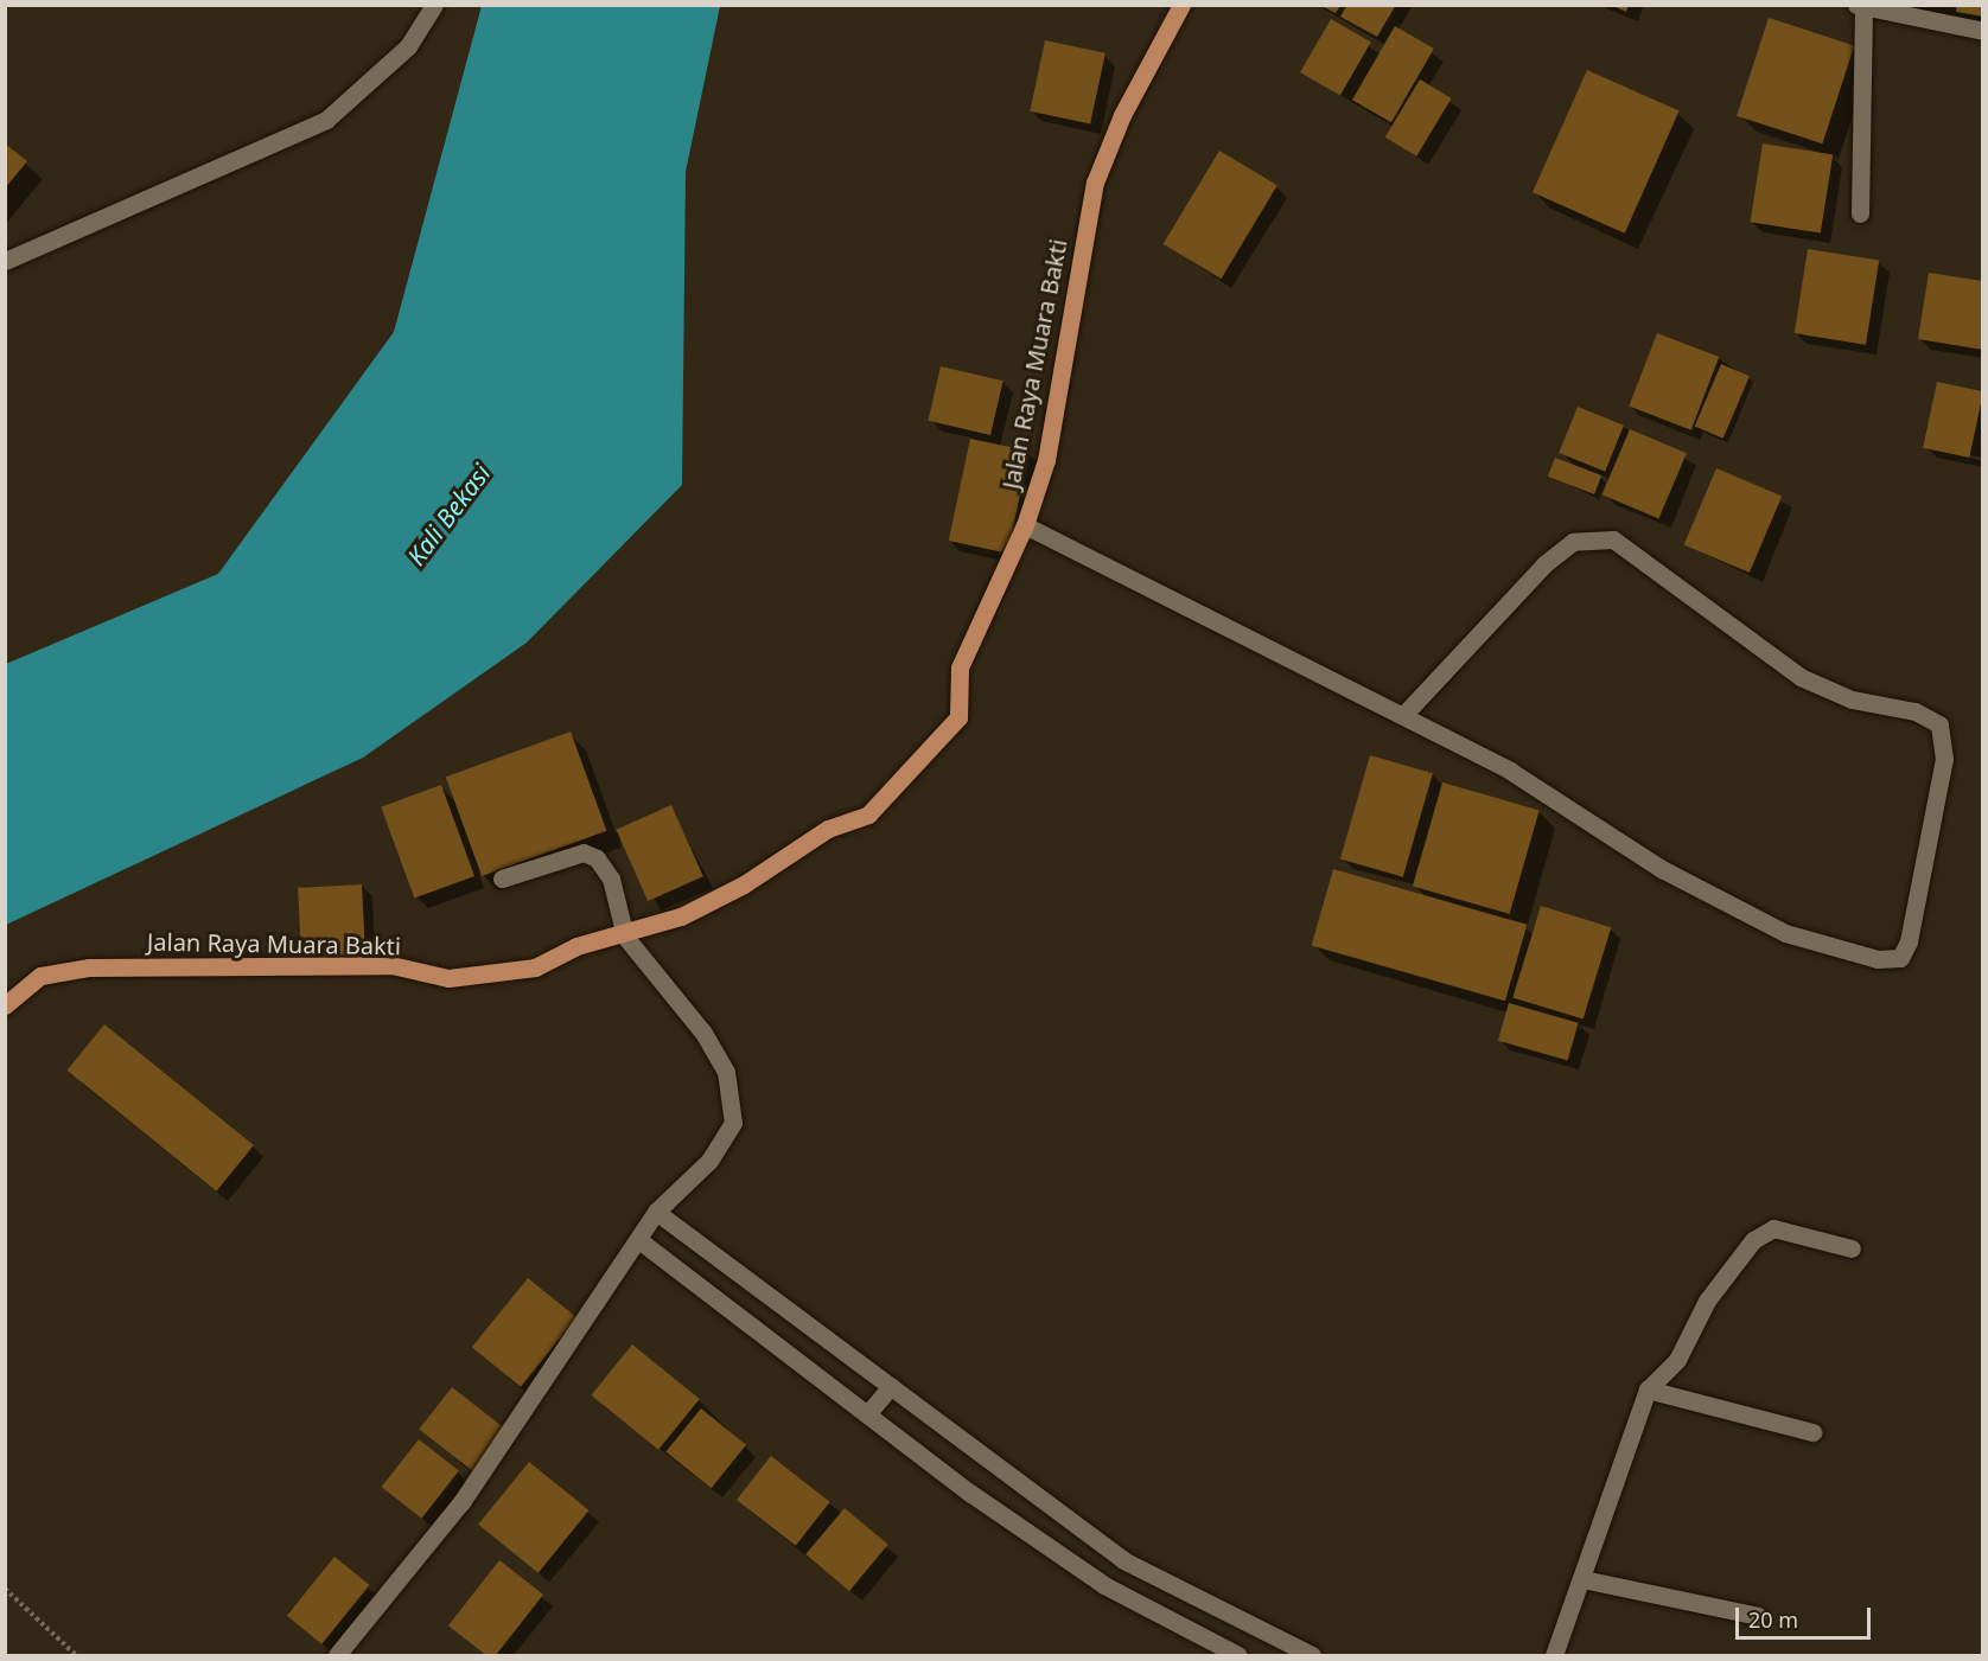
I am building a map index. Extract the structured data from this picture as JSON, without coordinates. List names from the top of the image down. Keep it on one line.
{"streets":{"main road":["Jalan Raya Muara Bakti"]},"water":["Kali Bekasi"],"scale_bar":"20 m"}
